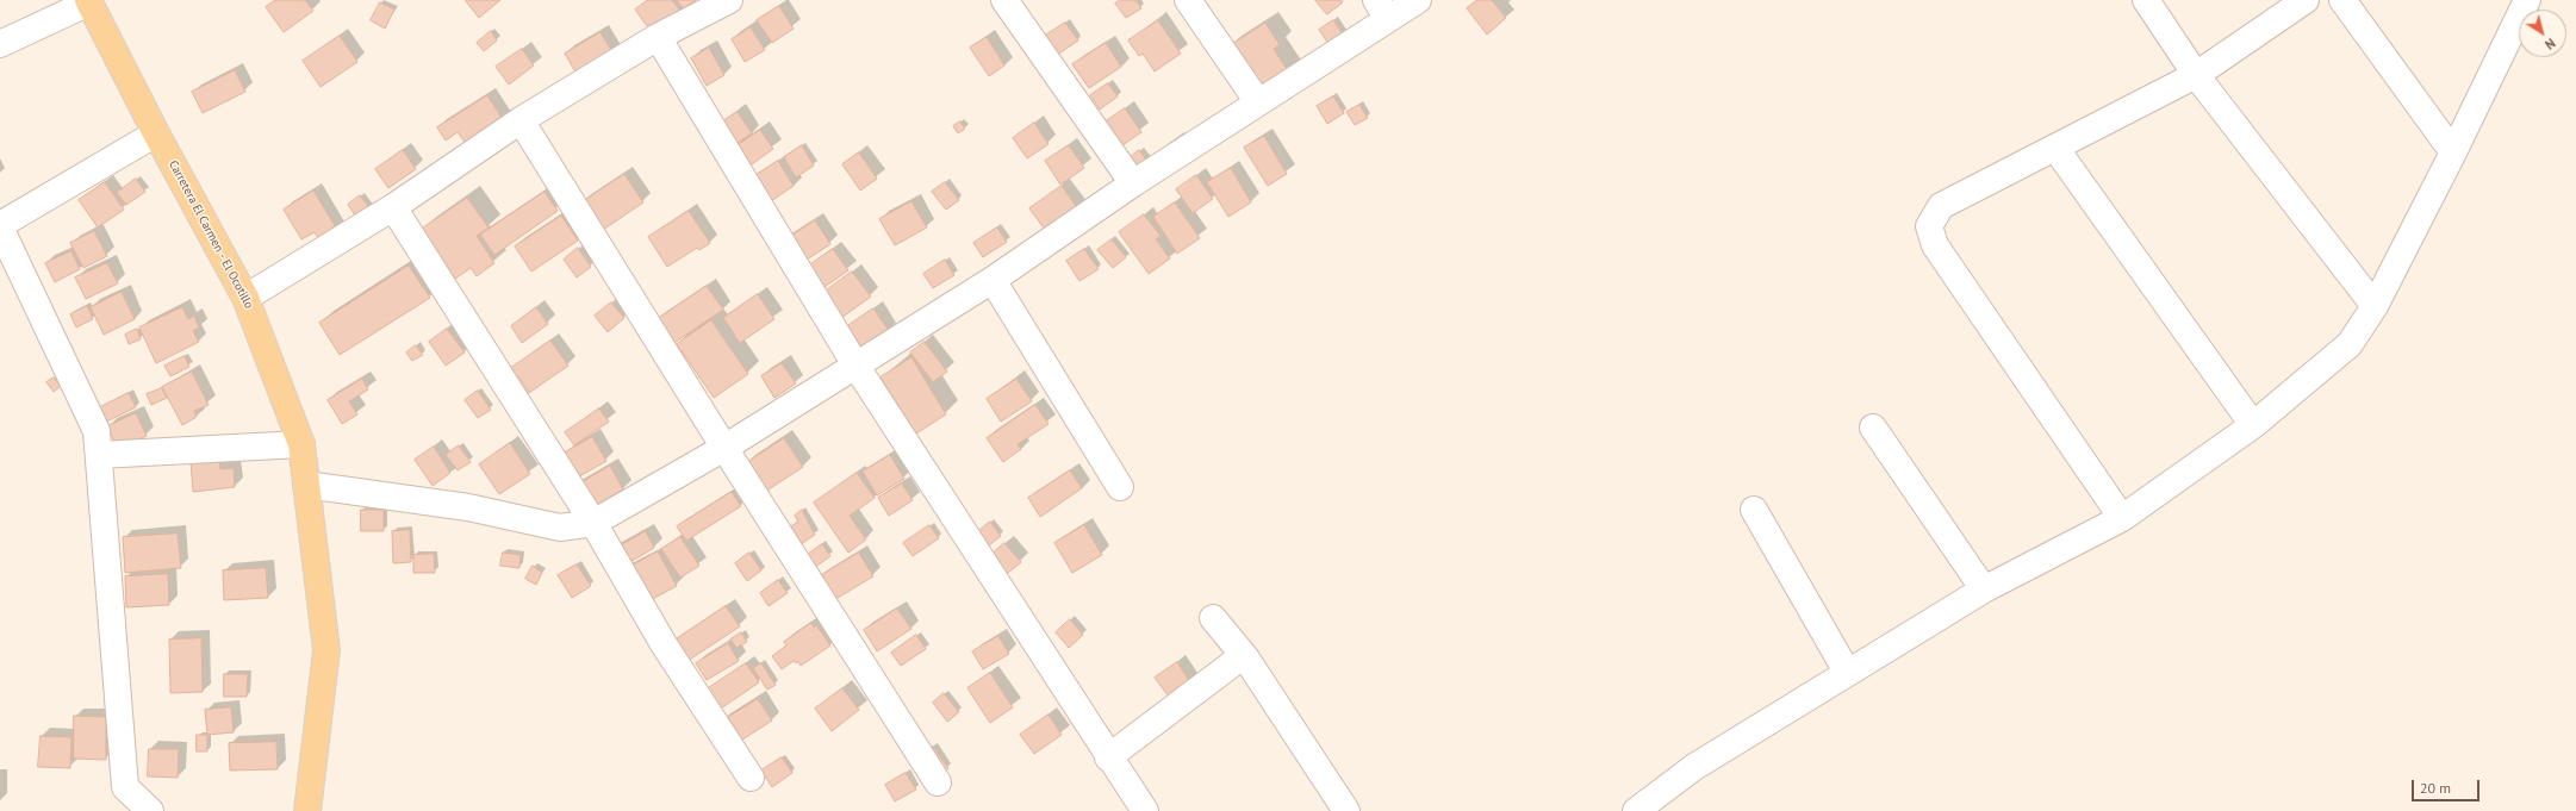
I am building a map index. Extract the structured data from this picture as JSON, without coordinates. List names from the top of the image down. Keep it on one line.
{"streets":{"main road":["Carretera El Carmen - El Ocotillo"]},"scale_bar":"20 m","north":"bottom right"}
